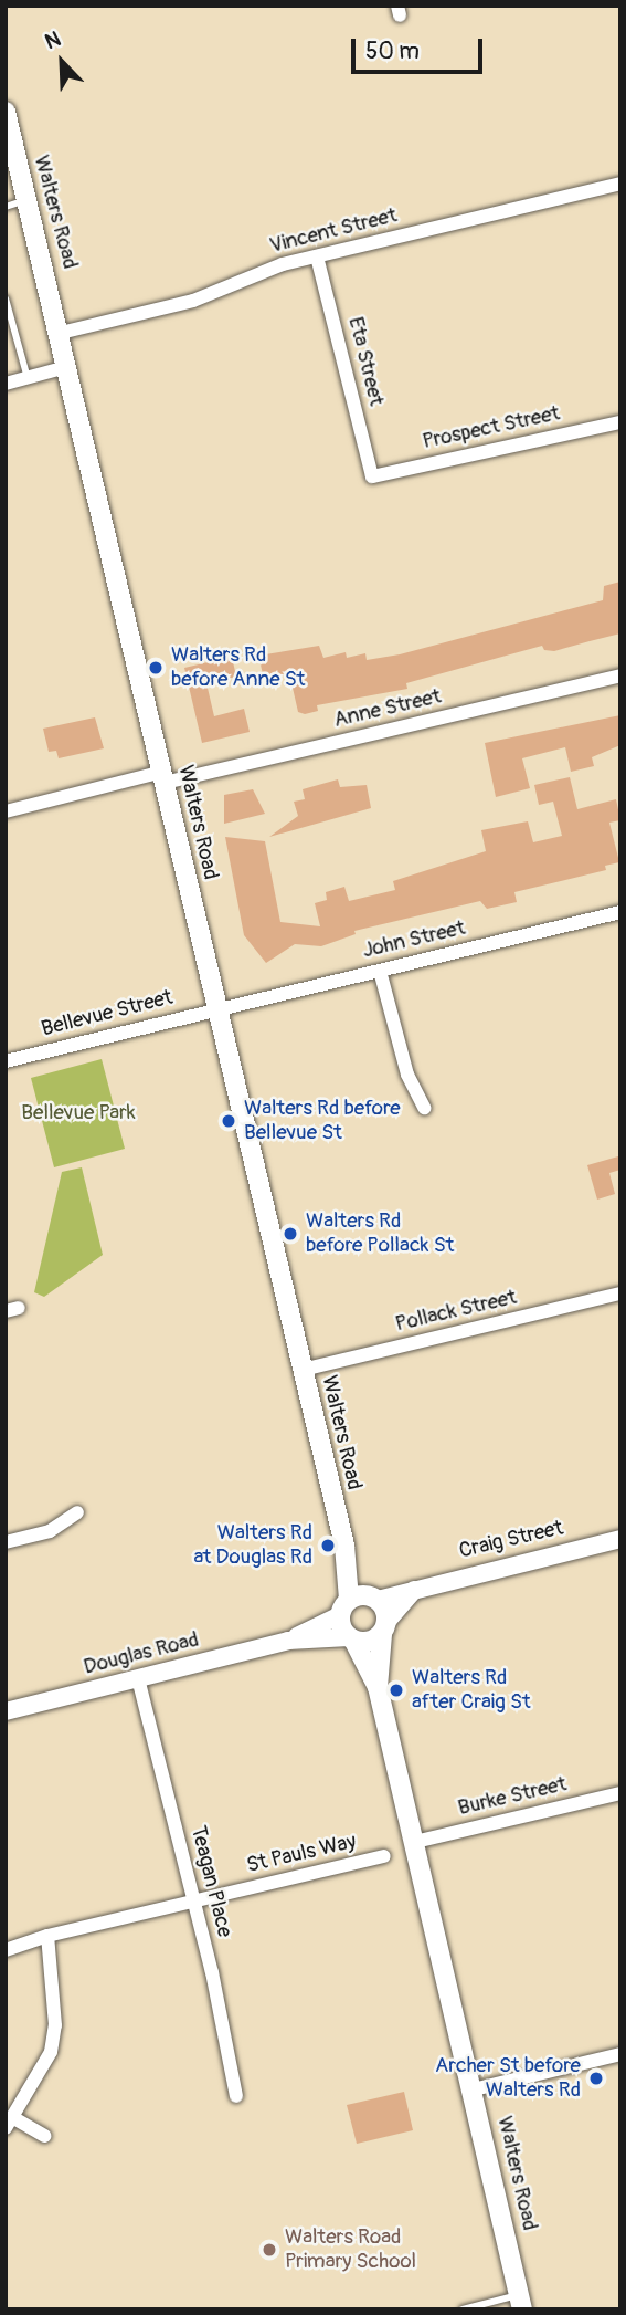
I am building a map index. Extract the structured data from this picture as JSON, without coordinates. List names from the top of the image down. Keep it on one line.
{"streets":{"main road":["Walters Road"],"street":["Vincent Street","Eta Street","Prospect Street","Anne Street","John Street","Bellevue Street","Pollack Street","Craig Street","Douglas Road","Burke Street","St Pauls Way","Teagan Place"]},"crossings":[["Walters Road","Vincent Street"],["Walters Road","Anne Street"],["Walters Road","John Street"],["Walters Road","Bellevue Street"],["Walters Road","Pollack Street"],["Walters Road","Craig Street"],["Walters Road","Douglas Road"],["Walters Road","Burke Street"],["Vincent Street","Eta Street"],["Eta Street","Prospect Street"],["John Street","Bellevue Street"],["Douglas Road","Teagan Place"],["St Pauls Way","Teagan Place"]],"parks":["Bellevue Park"],"places":["Walters Rd before Anne St","Walters Rd before Bellevue St","Walters Rd before Pollack St","Walters Rd at Douglas Rd","Walters Rd after Craig St","Archer St before Walters Rd","Walters Road Primary School"],"scale_bar":"50 m","north":"top left"}
